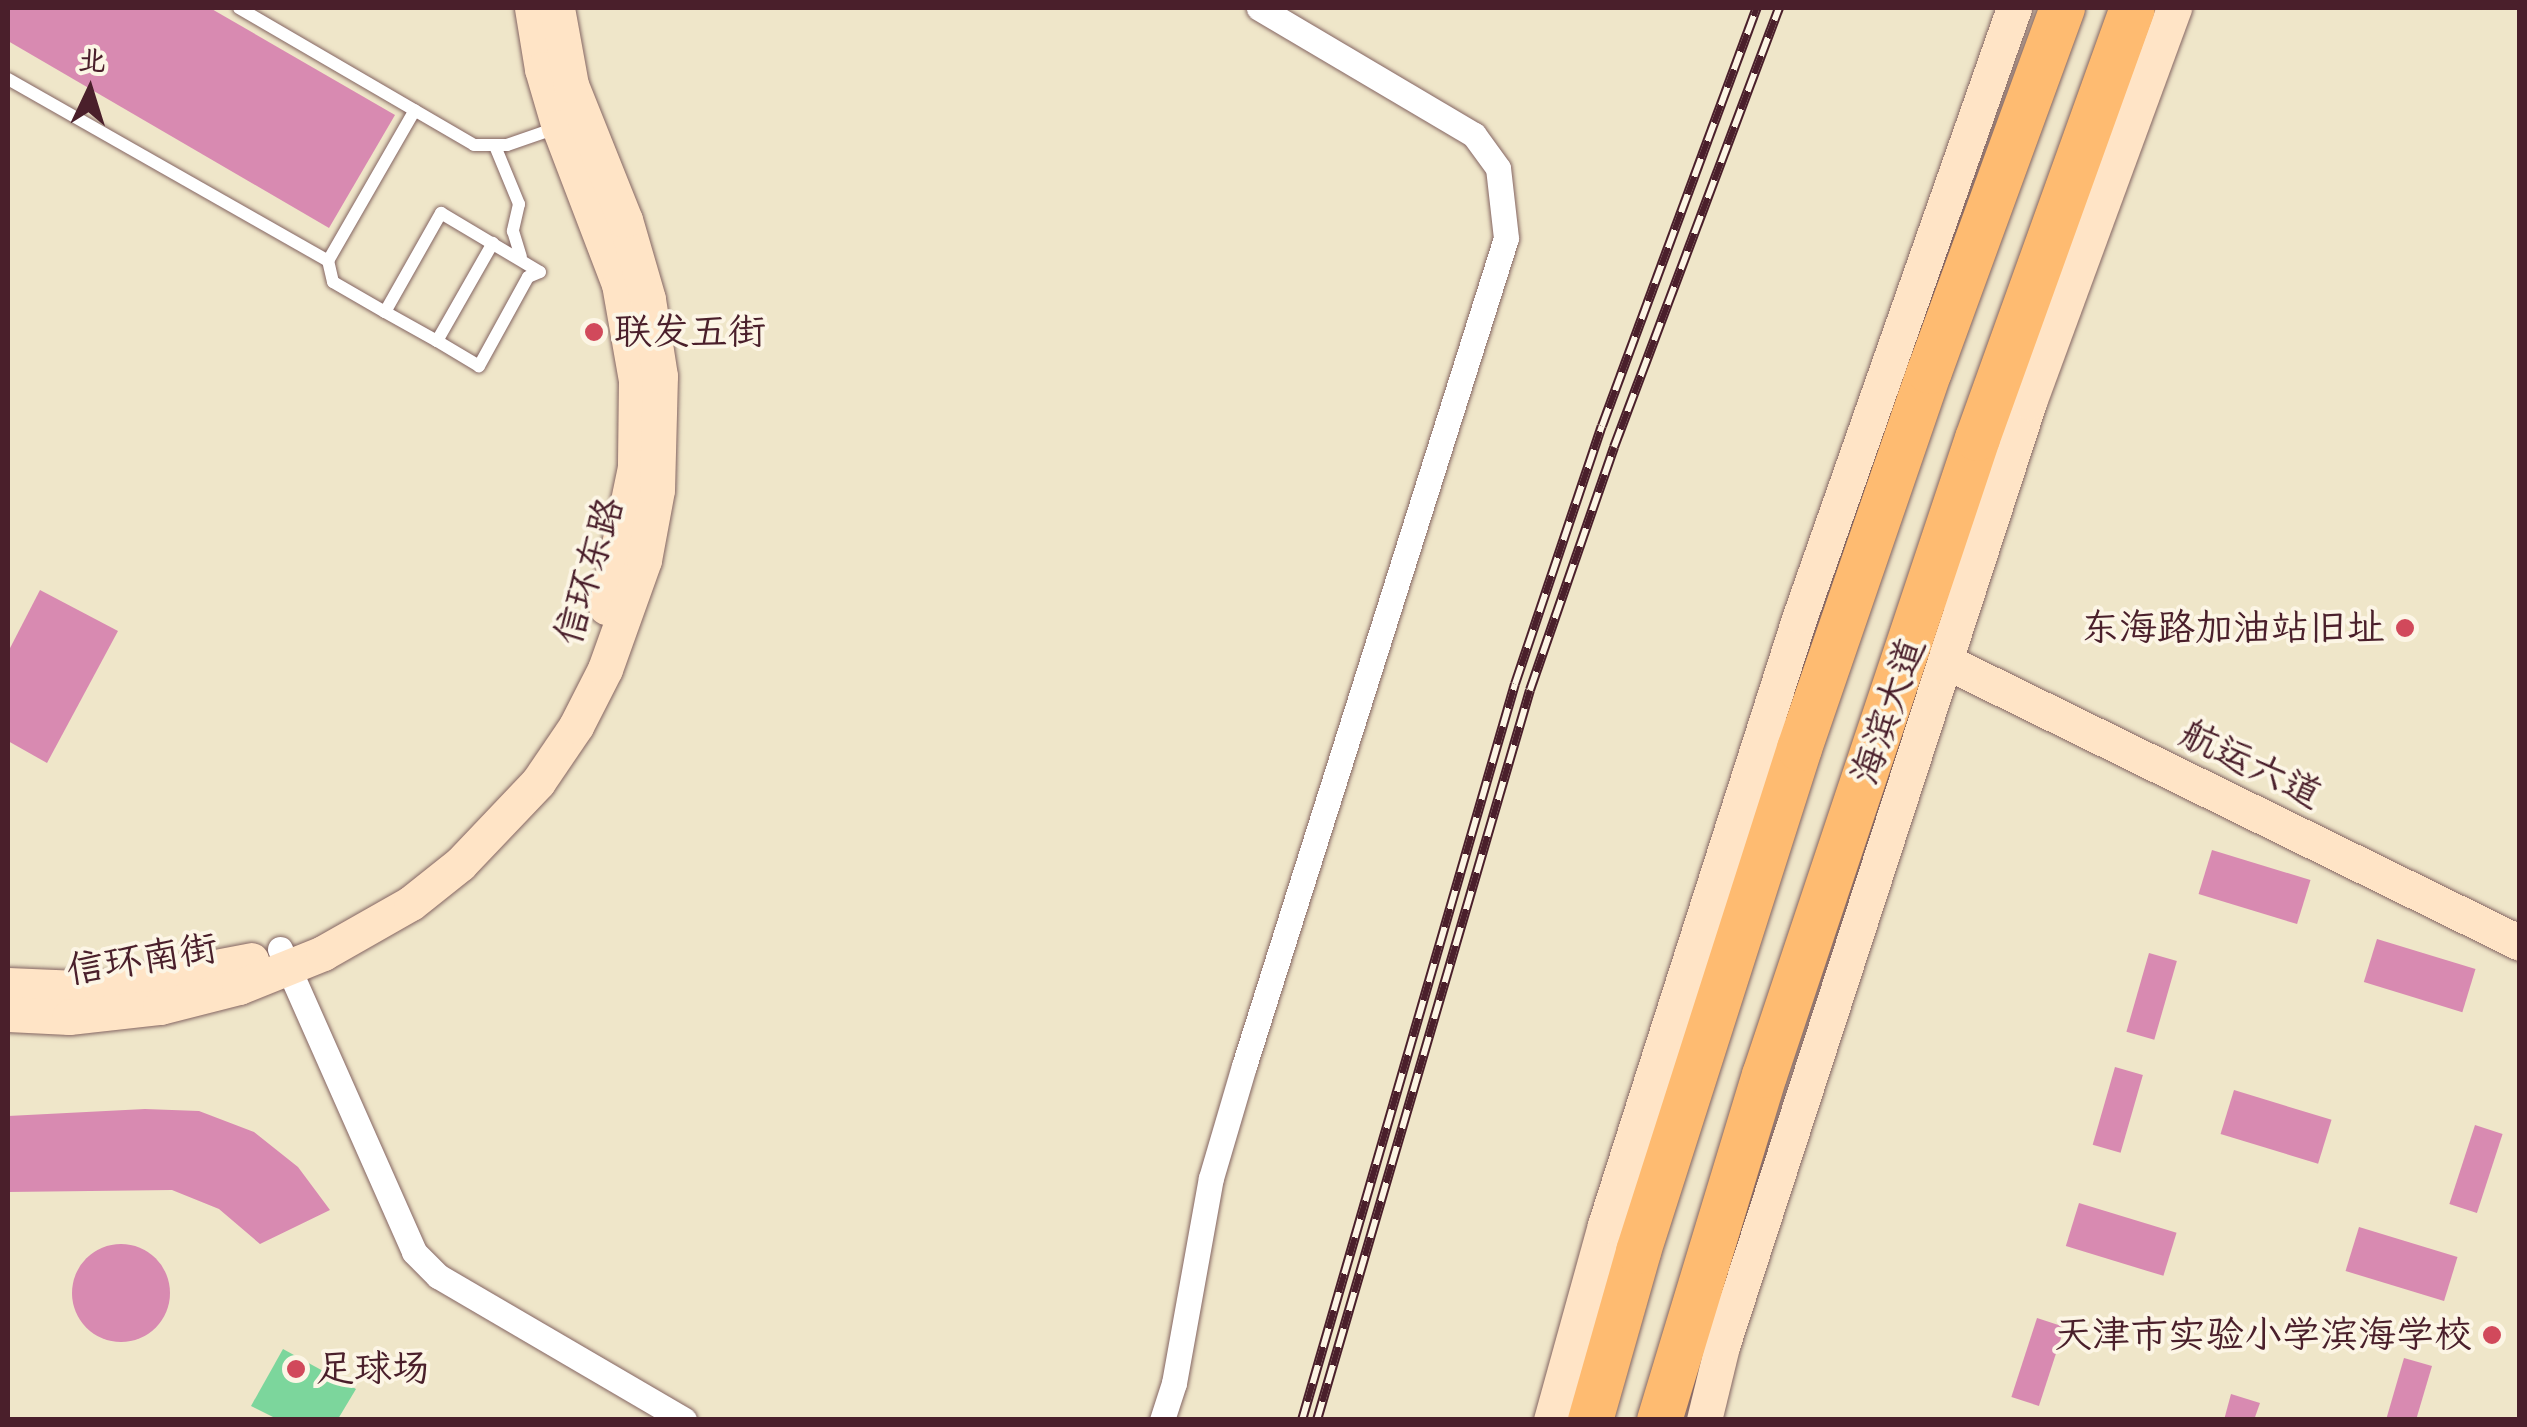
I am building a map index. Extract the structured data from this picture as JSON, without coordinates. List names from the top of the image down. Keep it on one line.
{"streets":{"highway":["海滨大道"],"main road":["信环东路","航运六道","信环南街"]},"crossings":[["信环东路","信环南街"]],"places":["联发五街","东海路加油站旧址","天津市实验小学滨海学校","足球场"],"north":"top"}
